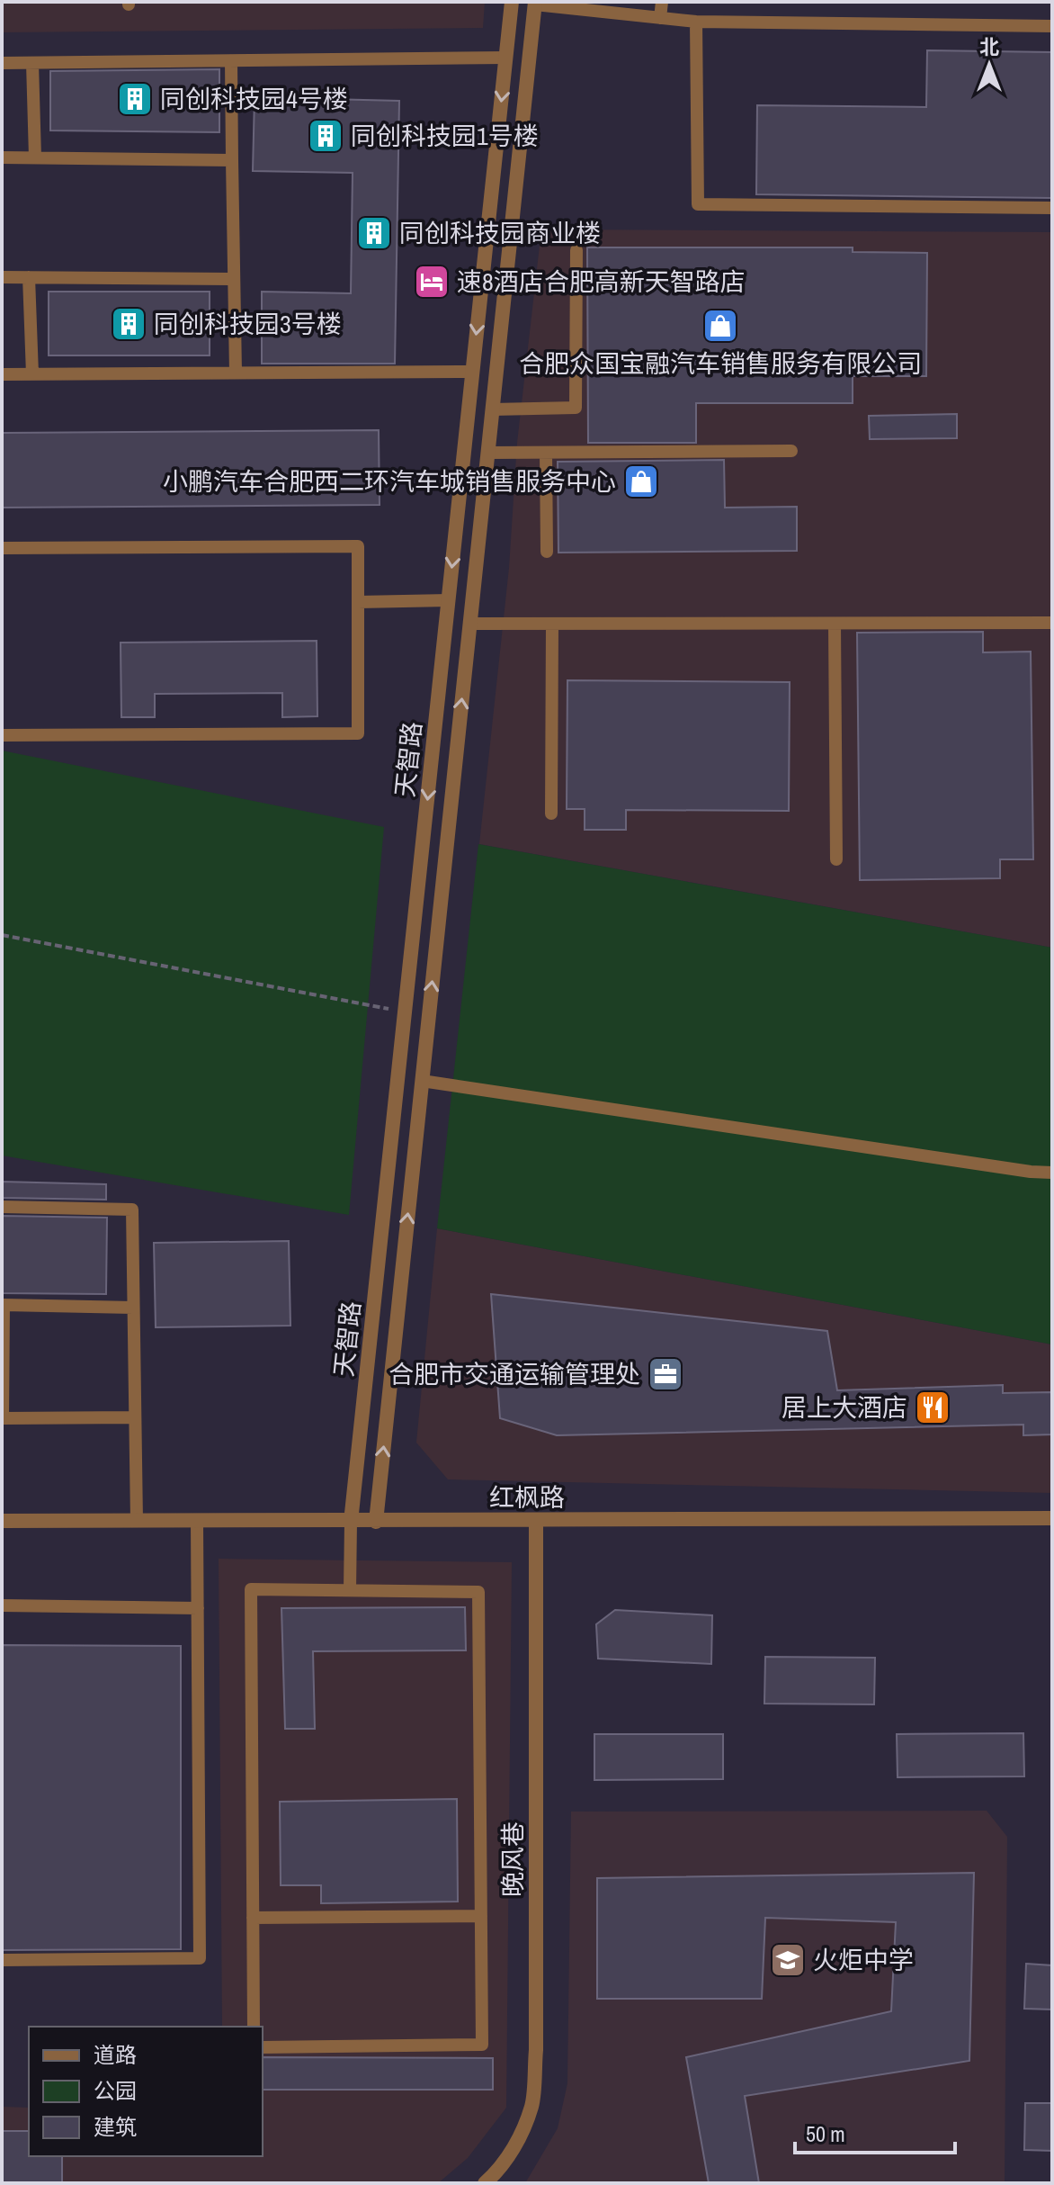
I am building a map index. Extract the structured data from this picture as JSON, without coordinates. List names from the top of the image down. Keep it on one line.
{"streets":{"street":["天智路","红枫路","晚风巷"]},"crossings":[["天智路","红枫路"],["红枫路","晚风巷"]],"places":{"building":["同创科技园4号楼","同创科技园1号楼","同创科技园商业楼","同创科技园3号楼"],"hotel":["速8酒店合肥高新天智路店"],"shop":["合肥众国宝融汽车销售服务有限公司","小鹏汽车合肥西二环汽车城销售服务中心"],"office":["合肥市交通运输管理处"],"restaurant":["居上大酒店"],"school or university":["火炬中学"]},"legend":["道路","公园","建筑"],"scale_bar":"50 m","north":"top"}
